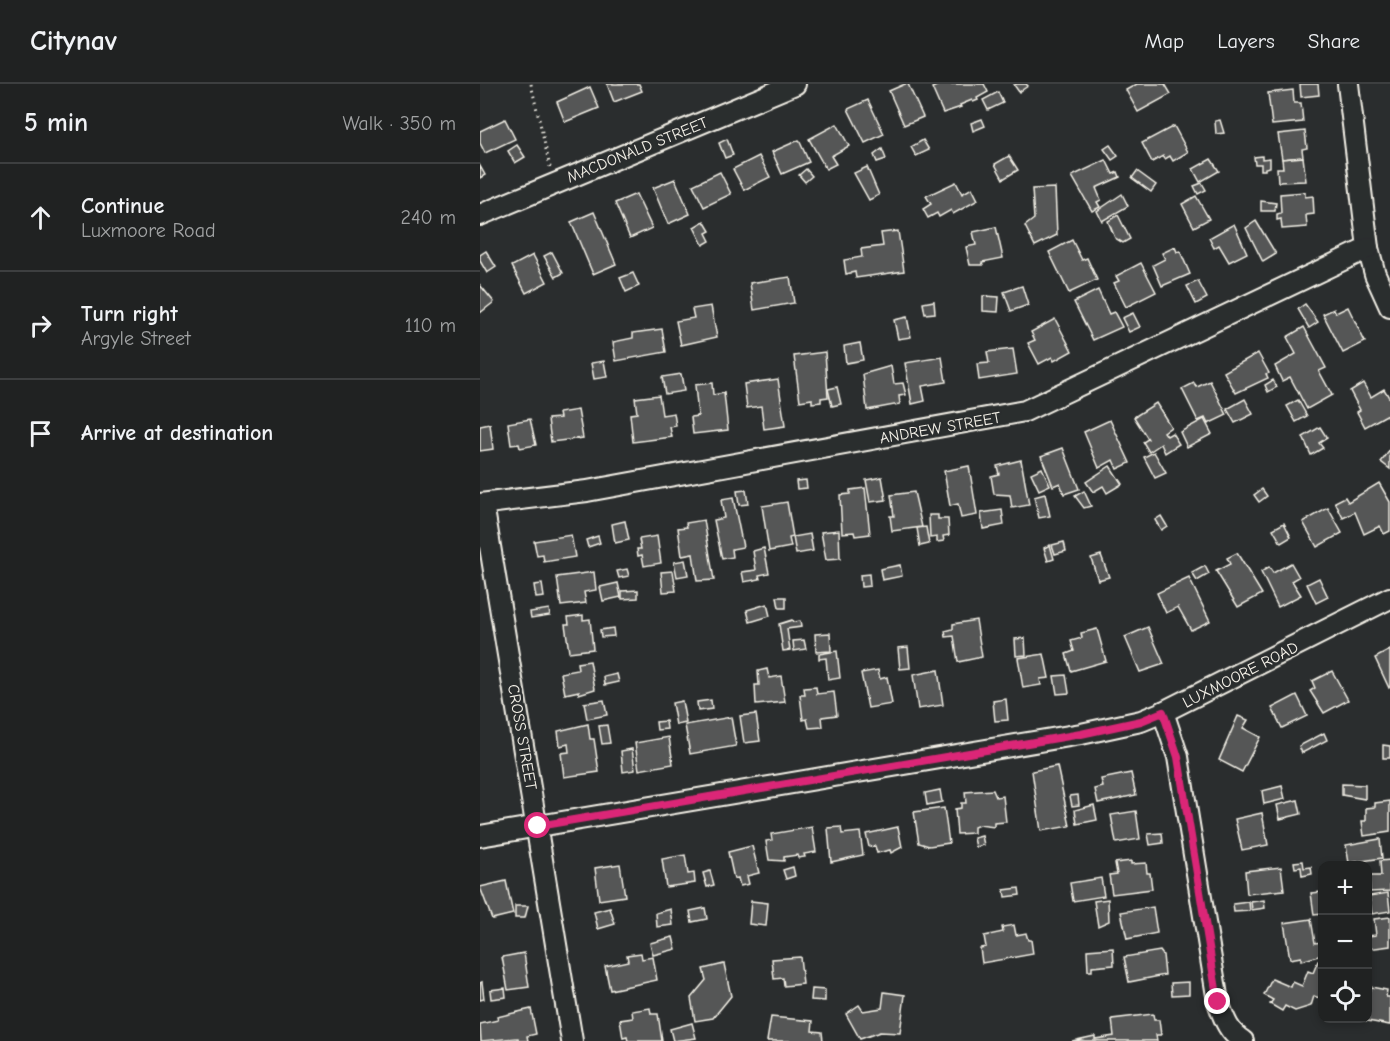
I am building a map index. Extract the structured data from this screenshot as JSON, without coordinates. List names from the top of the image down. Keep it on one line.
{"streets":{"street":["MACDONALD STREET","ANDREW STREET","LUXMOORE ROAD","CROSS STREET"]},"crossings":[["ANDREW STREET","CROSS STREET"],["LUXMOORE ROAD","CROSS STREET"]],"page":{"header":"Citynav","nav":["Map","Layers","Share"],"heading":["5 min","Walk · 350 m"],"list":[["Continue","Luxmoore Road","240 m"],["Turn right","Argyle Street","110 m"],"Arrive at destination"],"map_buttons":["+","−"]}}
